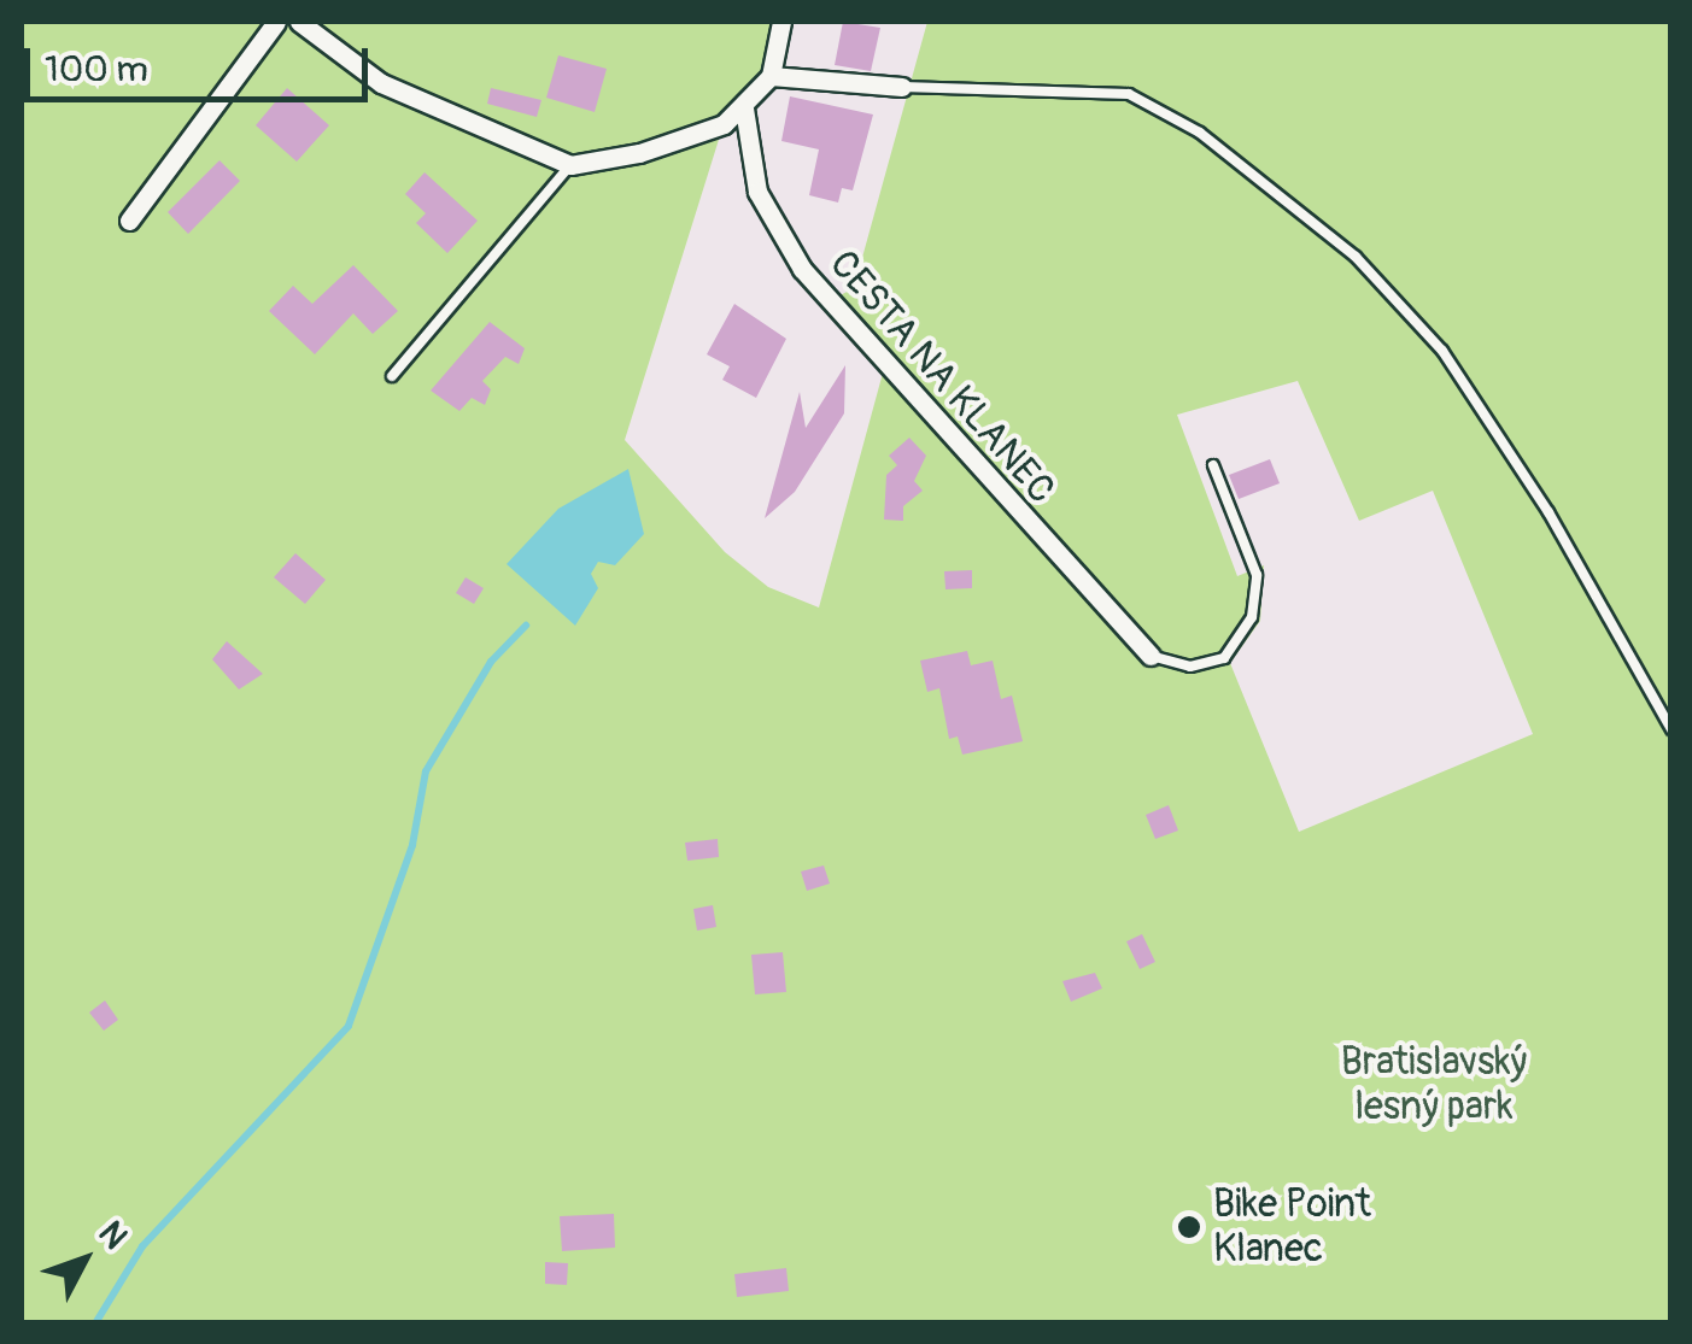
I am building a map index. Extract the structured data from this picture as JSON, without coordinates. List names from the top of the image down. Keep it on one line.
{"streets":{"street":["CESTA NA KLANEC"]},"parks":["Bratislavský lesný park"],"places":["Bike Point Klanec"],"scale_bar":"100 m","north":"top right"}
